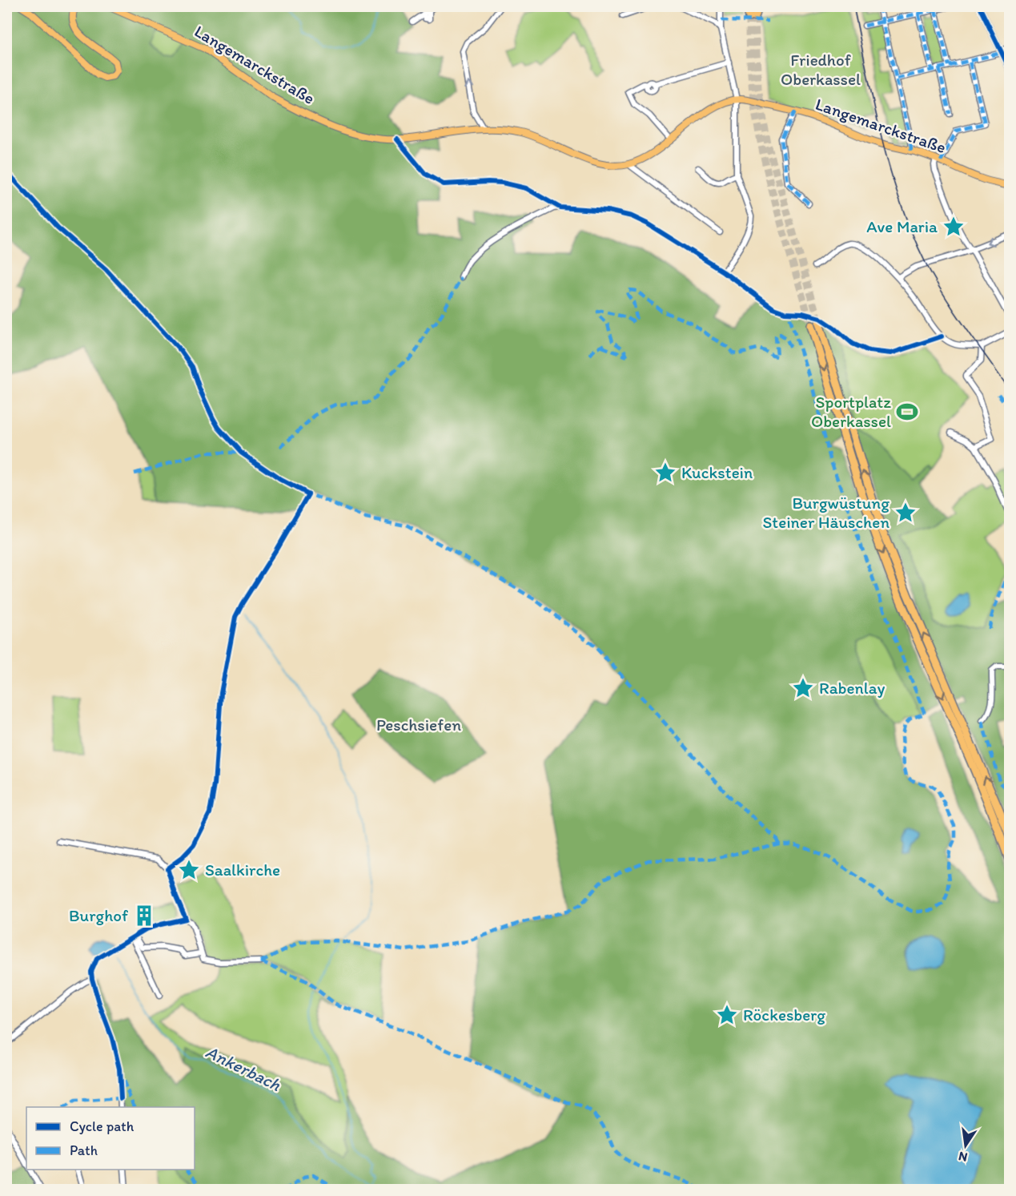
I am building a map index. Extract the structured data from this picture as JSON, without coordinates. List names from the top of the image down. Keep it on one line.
{"streets":{"main road":["Langemarckstraße"]},"water":["Ankerbach"],"parks":["Friedhof Oberkassel","Peschsiefen"],"places":{"place":["Ave Maria","Kuckstein","Burgwüstung Steiner Häuschen","Rabenlay","Saalkirche","Röckesberg"],"sports":["Sportplatz Oberkassel"],"building":["Burghof"]},"legend":["Cycle path","Path"],"north":"bottom"}
